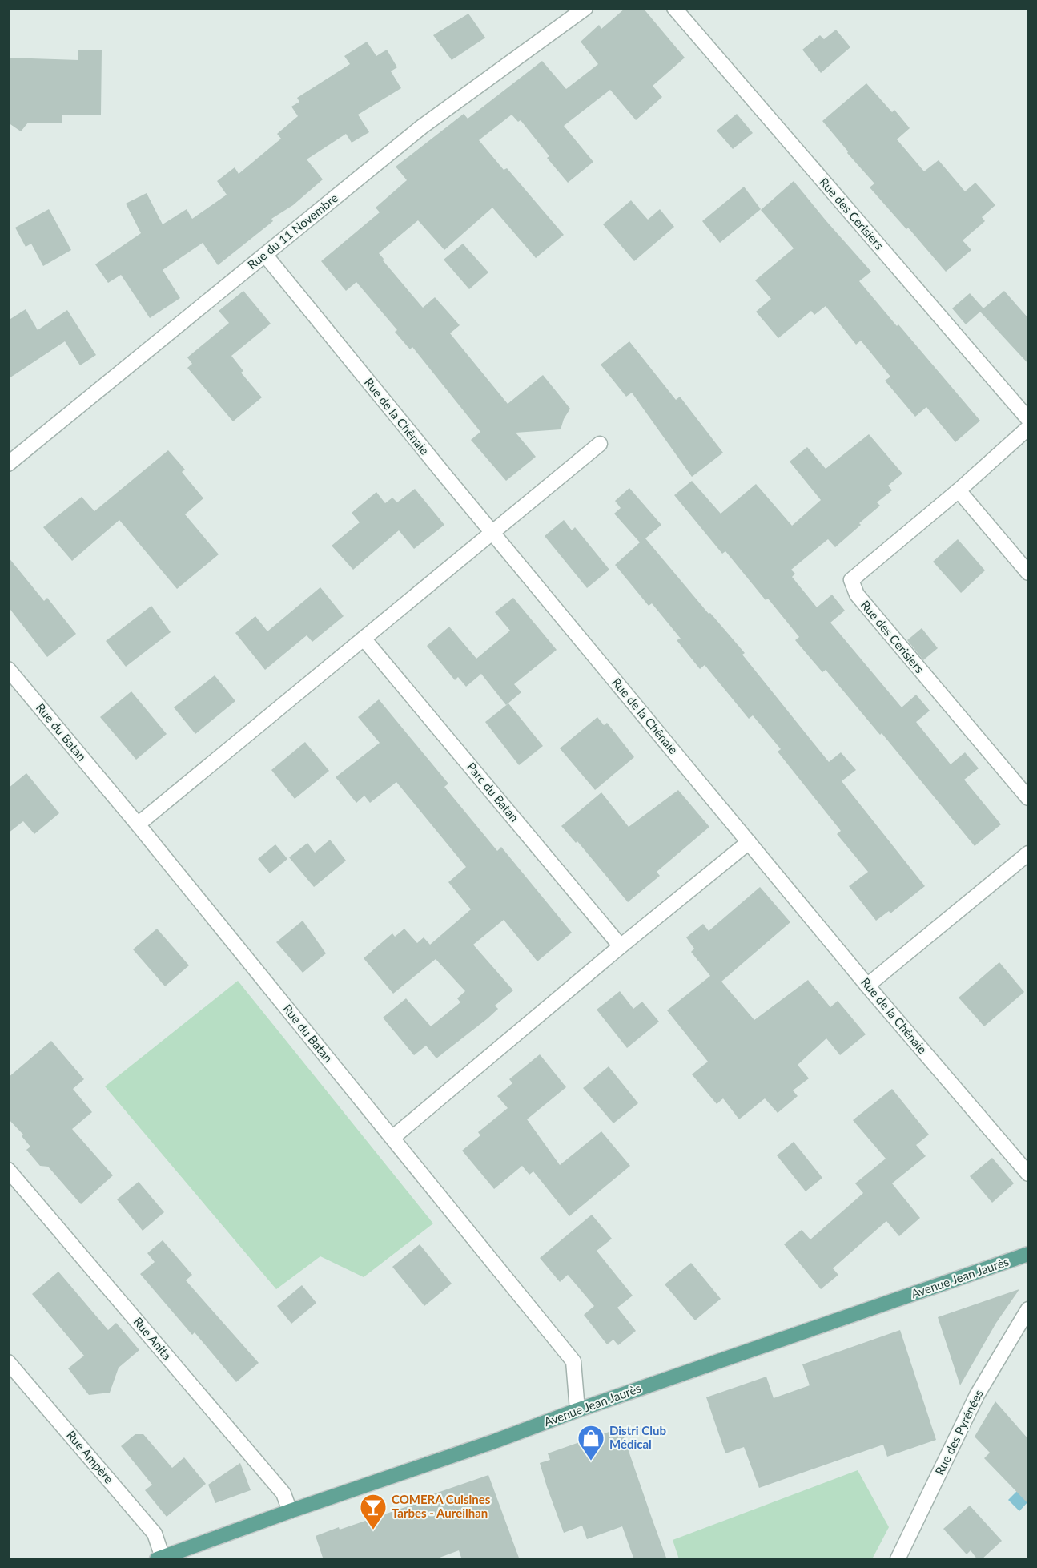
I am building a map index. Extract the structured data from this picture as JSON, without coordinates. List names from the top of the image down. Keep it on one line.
{"streets":{"main road":["Avenue Jean Jaurès"],"street":["Rue des Cerisiers","Rue du 11 Novembre","Rue de la Chênaie","Rue du Batan","Parc du Batan","Rue Anita","Rue des Pyrénées","Rue Ampère"]},"crossings":[["Rue du 11 Novembre","Rue de la Chênaie"],["Rue du Batan","Avenue Jean Jaurès"],["Avenue Jean Jaurès","Rue Anita"],["Avenue Jean Jaurès","Rue Ampère"]],"places":{"shop":["Distri Club Médical"],"bar":["COMERA Cuisines Tarbes - Aureilhan"]}}
